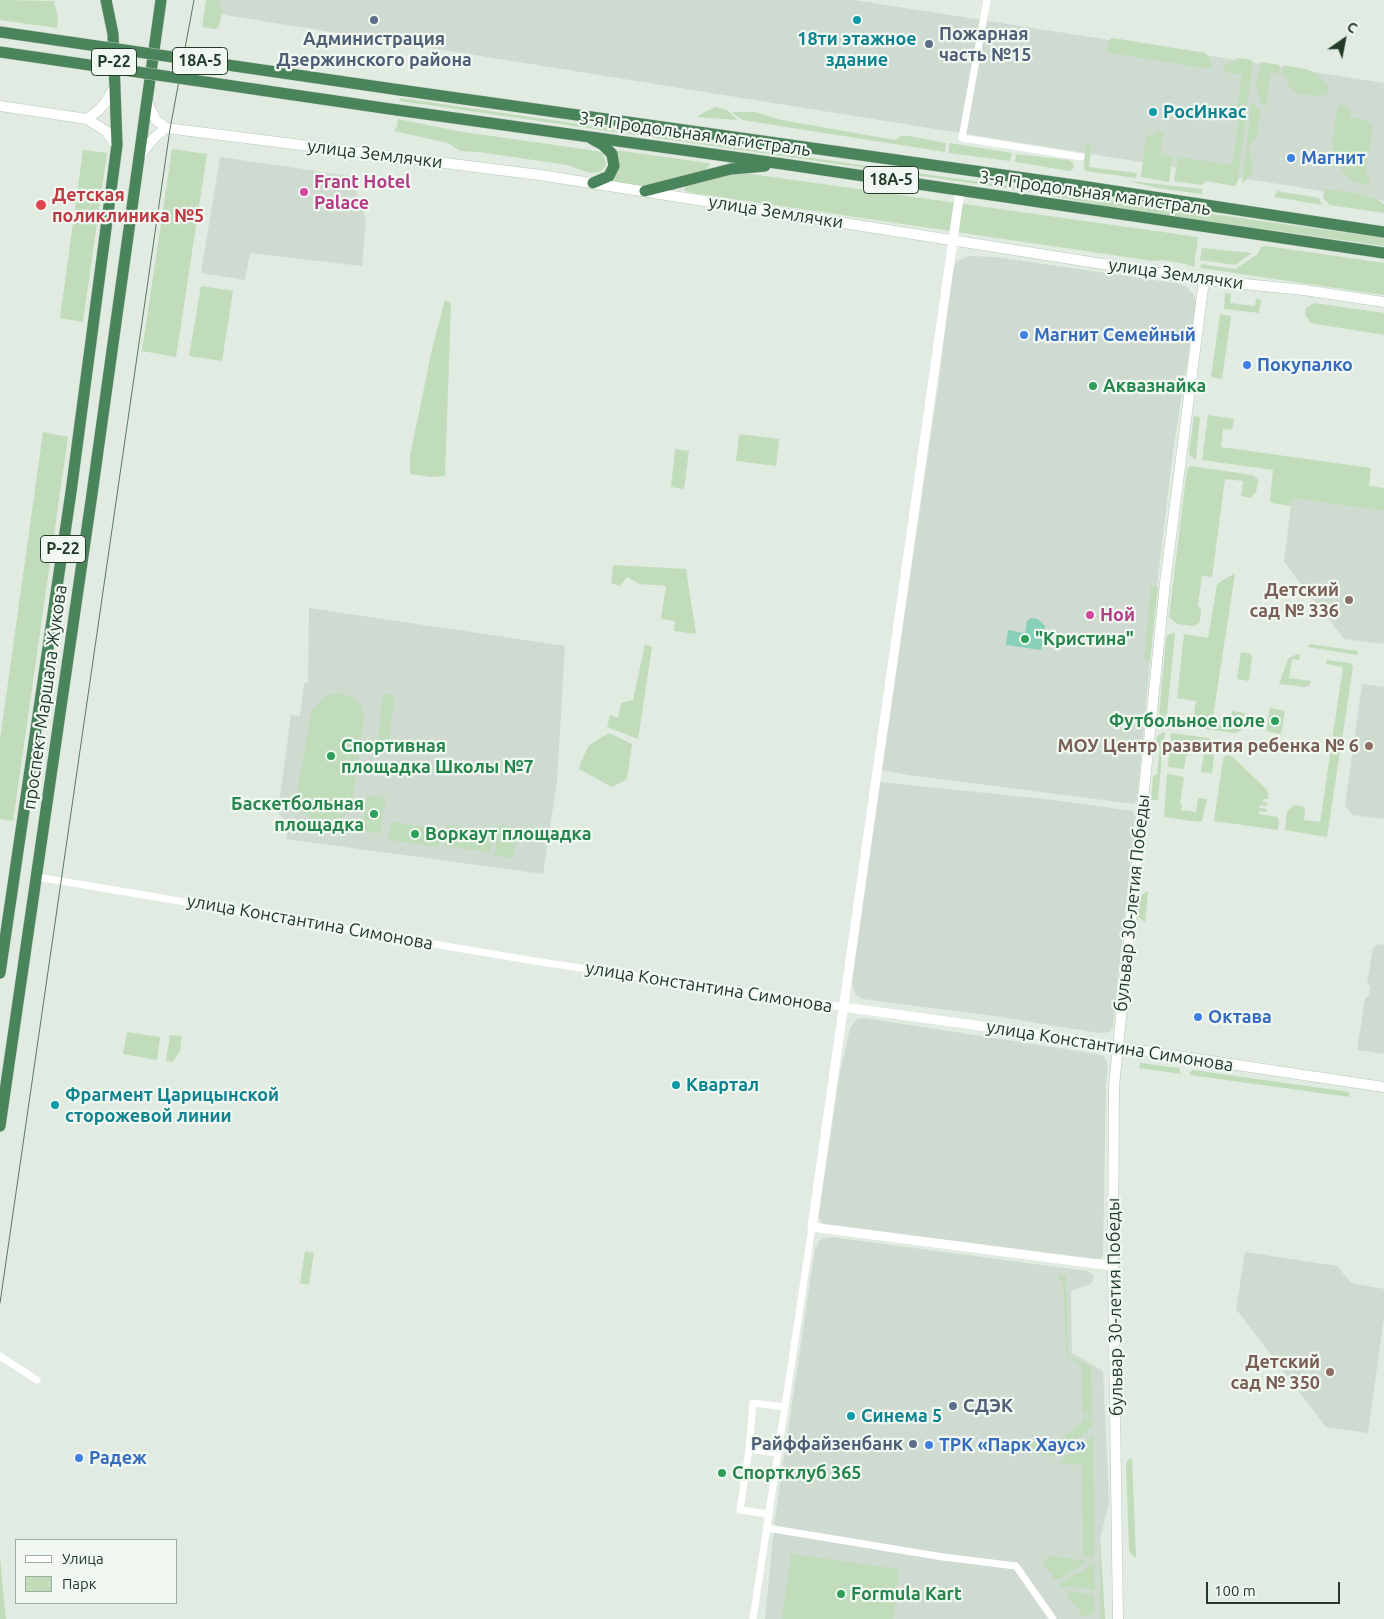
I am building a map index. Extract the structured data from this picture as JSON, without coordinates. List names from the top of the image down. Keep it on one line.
{"streets":{"highway":["18А-5","Р-22","3-я Продольная магистраль","проспект Маршала Жукова"],"main road":["улица Землячки","бульвар 30-летия Победы","улица Константина Симонова"]},"crossings":[["Р-22","проспект Маршала Жукова"],["улица Землячки","бульвар 30-летия Победы"],["проспект Маршала Жукова","улица Константина Симонова"],["бульвар 30-летия Победы","улица Константина Симонова"]],"places":["Администрация Дзержинского района","18ти этажное здание","Пожарная часть №15","РосИнкас","Магнит","Frant Hotel Palace","Детская поликлиника №5","Магнит Семейный","Покупалко","Аквазнайка","Детский сад № 336","Ной","\"Кристина\"","Футбольное поле","МОУ Центр развития ребенка № 6","Спортивная площадка Школы №7","Баскетбольная площадка","Воркаут площадка","Октава","Квартал","Фрагмент Царицынской сторожевой линии","Детский сад № 350","СДЭК","Синема 5","Райффайзенбанк","ТРК «Парк Хаус»","Радеж","Спортклуб 365","Formula Kart"],"legend":["Улица","Парк"],"scale_bar":"100 m","north":"top right"}
